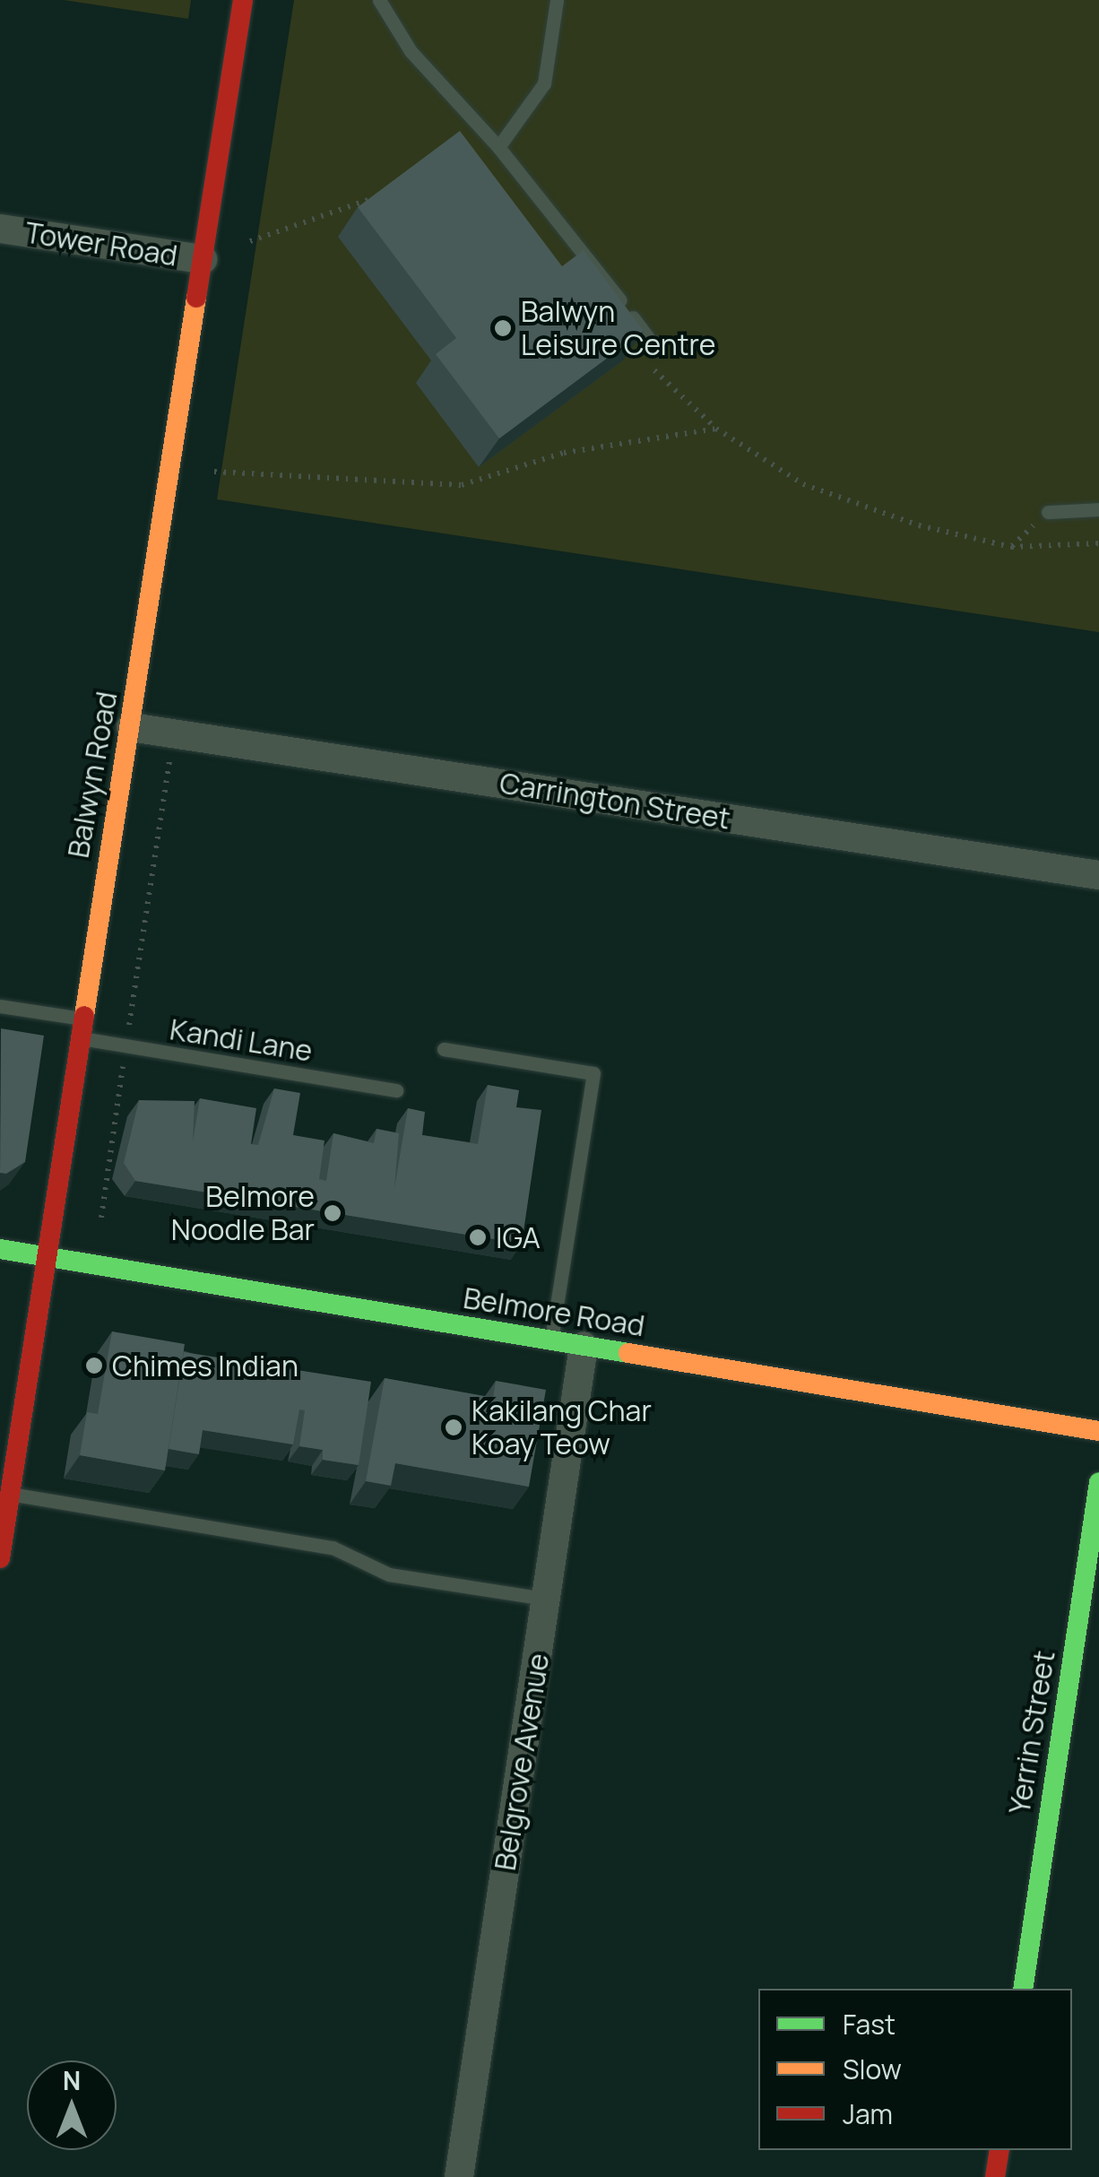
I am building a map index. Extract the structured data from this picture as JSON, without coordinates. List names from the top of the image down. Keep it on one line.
{"streets":{"main road":["Balwyn Road","Belmore Road","Yerrin Street"],"street":["Tower Road","Carrington Street","Belgrove Avenue"],"lane":["Kandi Lane"]},"crossings":[["Tower Road","Balwyn Road"],["Balwyn Road","Carrington Street"],["Balwyn Road","Kandi Lane"],["Balwyn Road","Belmore Road"],["Belmore Road","Belgrove Avenue"]],"places":["Balwyn Leisure Centre","Belmore Noodle Bar","IGA","Chimes Indian","Kakilang Char Koay Teow"],"legend":["Fast","Slow","Jam"],"north":"top"}
